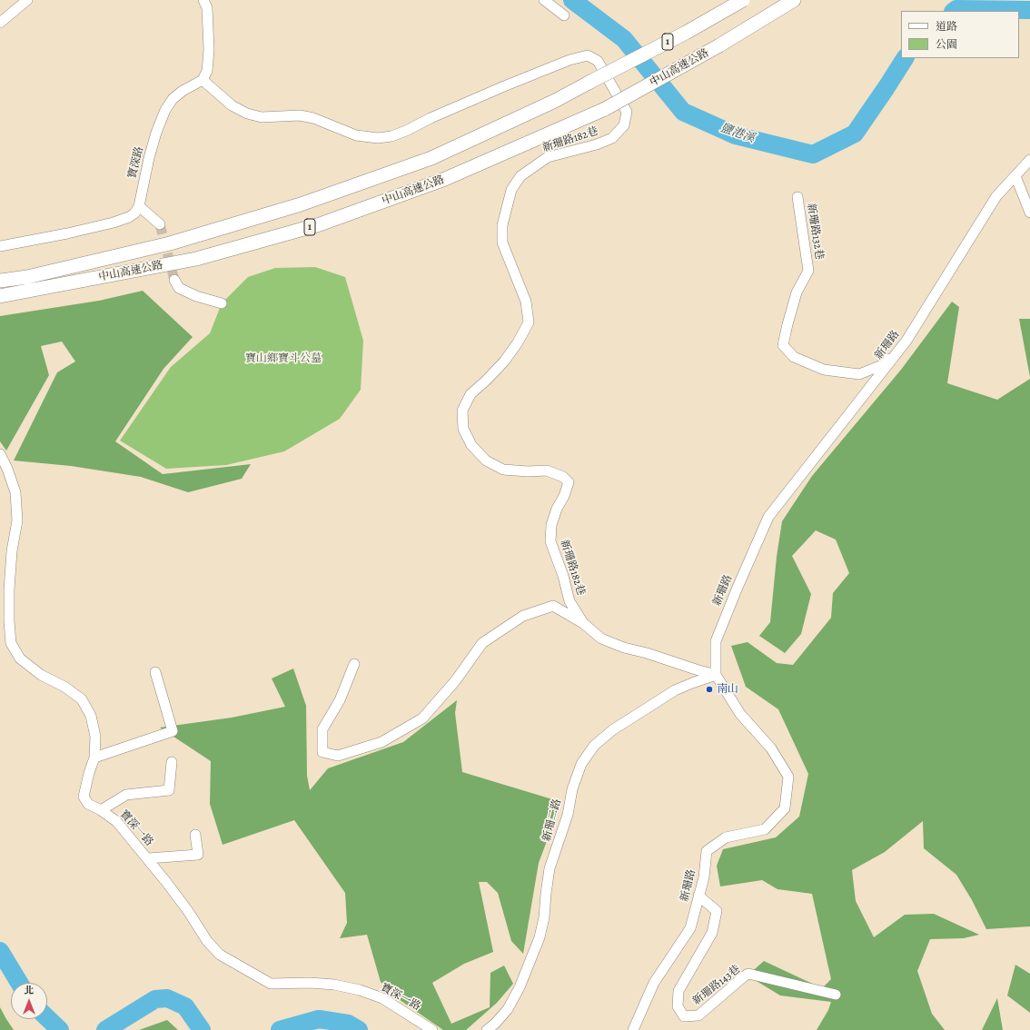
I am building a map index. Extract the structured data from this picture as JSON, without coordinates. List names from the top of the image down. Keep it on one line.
{"streets":{"highway":["1","中山高速公路"],"street":["新珊路182巷","寶深路","新珊路132巷","新珊路","新珊二路","寶深一路","新珊路143巷"]},"crossings":[["新珊路182巷","寶深路"],["新珊路182巷","新珊路"],["新珊路182巷","新珊二路"],["新珊路132巷","新珊路"],["新珊路","新珊二路"],["新珊路","新珊路143巷"]],"water":["鹽港溪"],"parks":["寶山鄉寶斗公墓"],"places":["南山"],"legend":["道路","公園"],"north":"top"}
